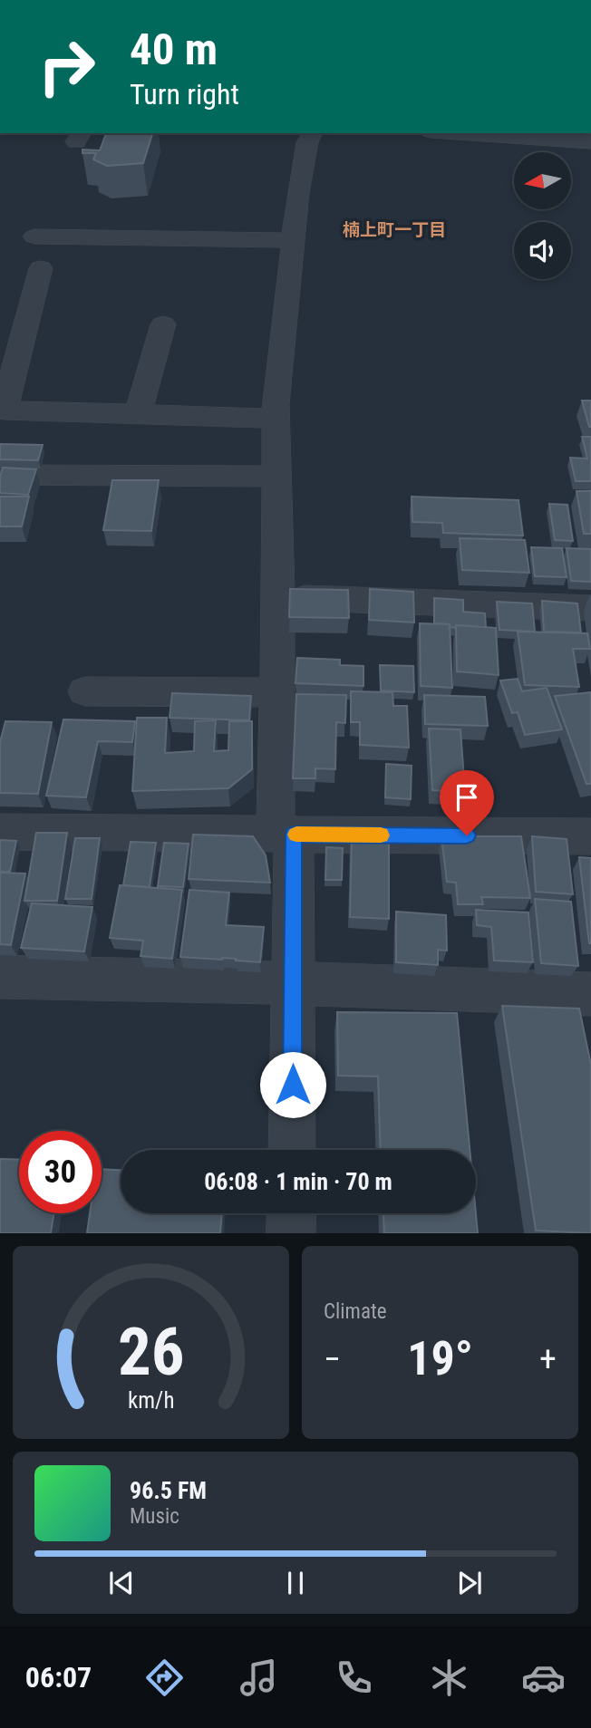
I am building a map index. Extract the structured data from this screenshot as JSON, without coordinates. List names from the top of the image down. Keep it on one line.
{"districts":["楠上町一丁目"],"north":"left","page":{"turn":["40 m","Turn right"],"limit":"30","trip":"06:08 · 1 min · 70 m","tile":"Climate","heat":["−","19°","+"],"song":["96.5 FM","Music"],"tabs":"06:07","gauge":["26","km/h"]}}
